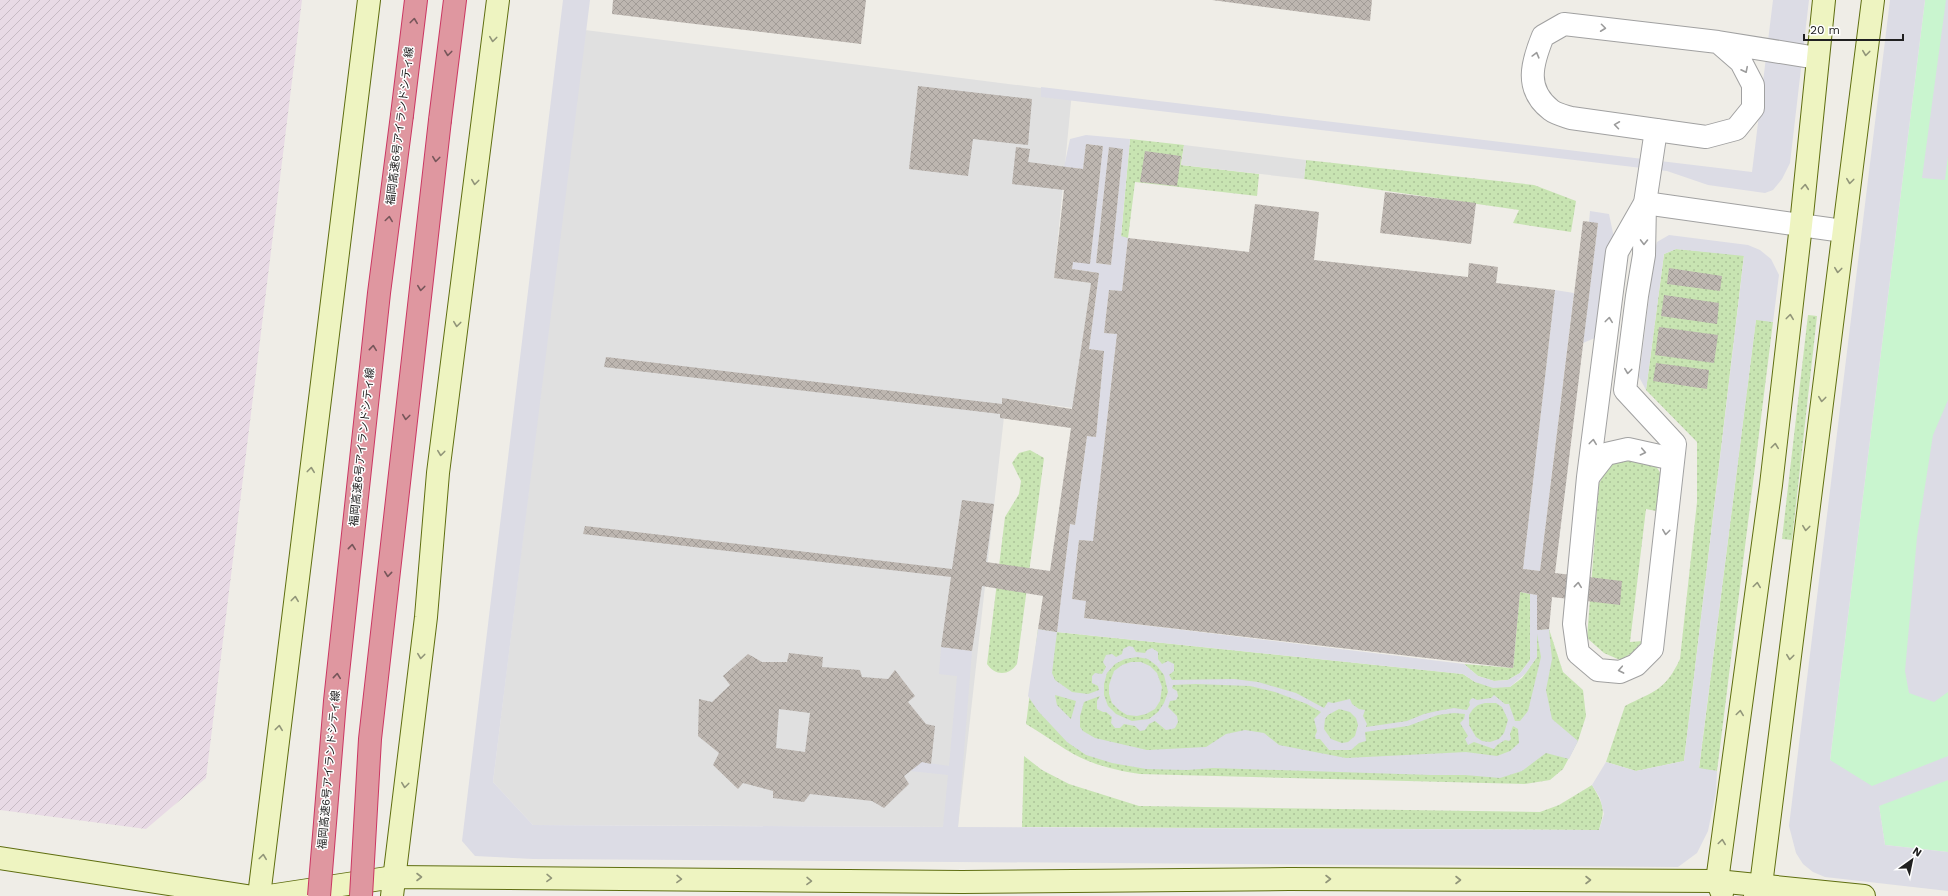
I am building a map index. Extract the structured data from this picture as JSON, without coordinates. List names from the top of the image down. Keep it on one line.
{"streets":{"highway":["福岡高速6号アイランドシティ線"]},"scale_bar":"20 m","north":"top right"}
